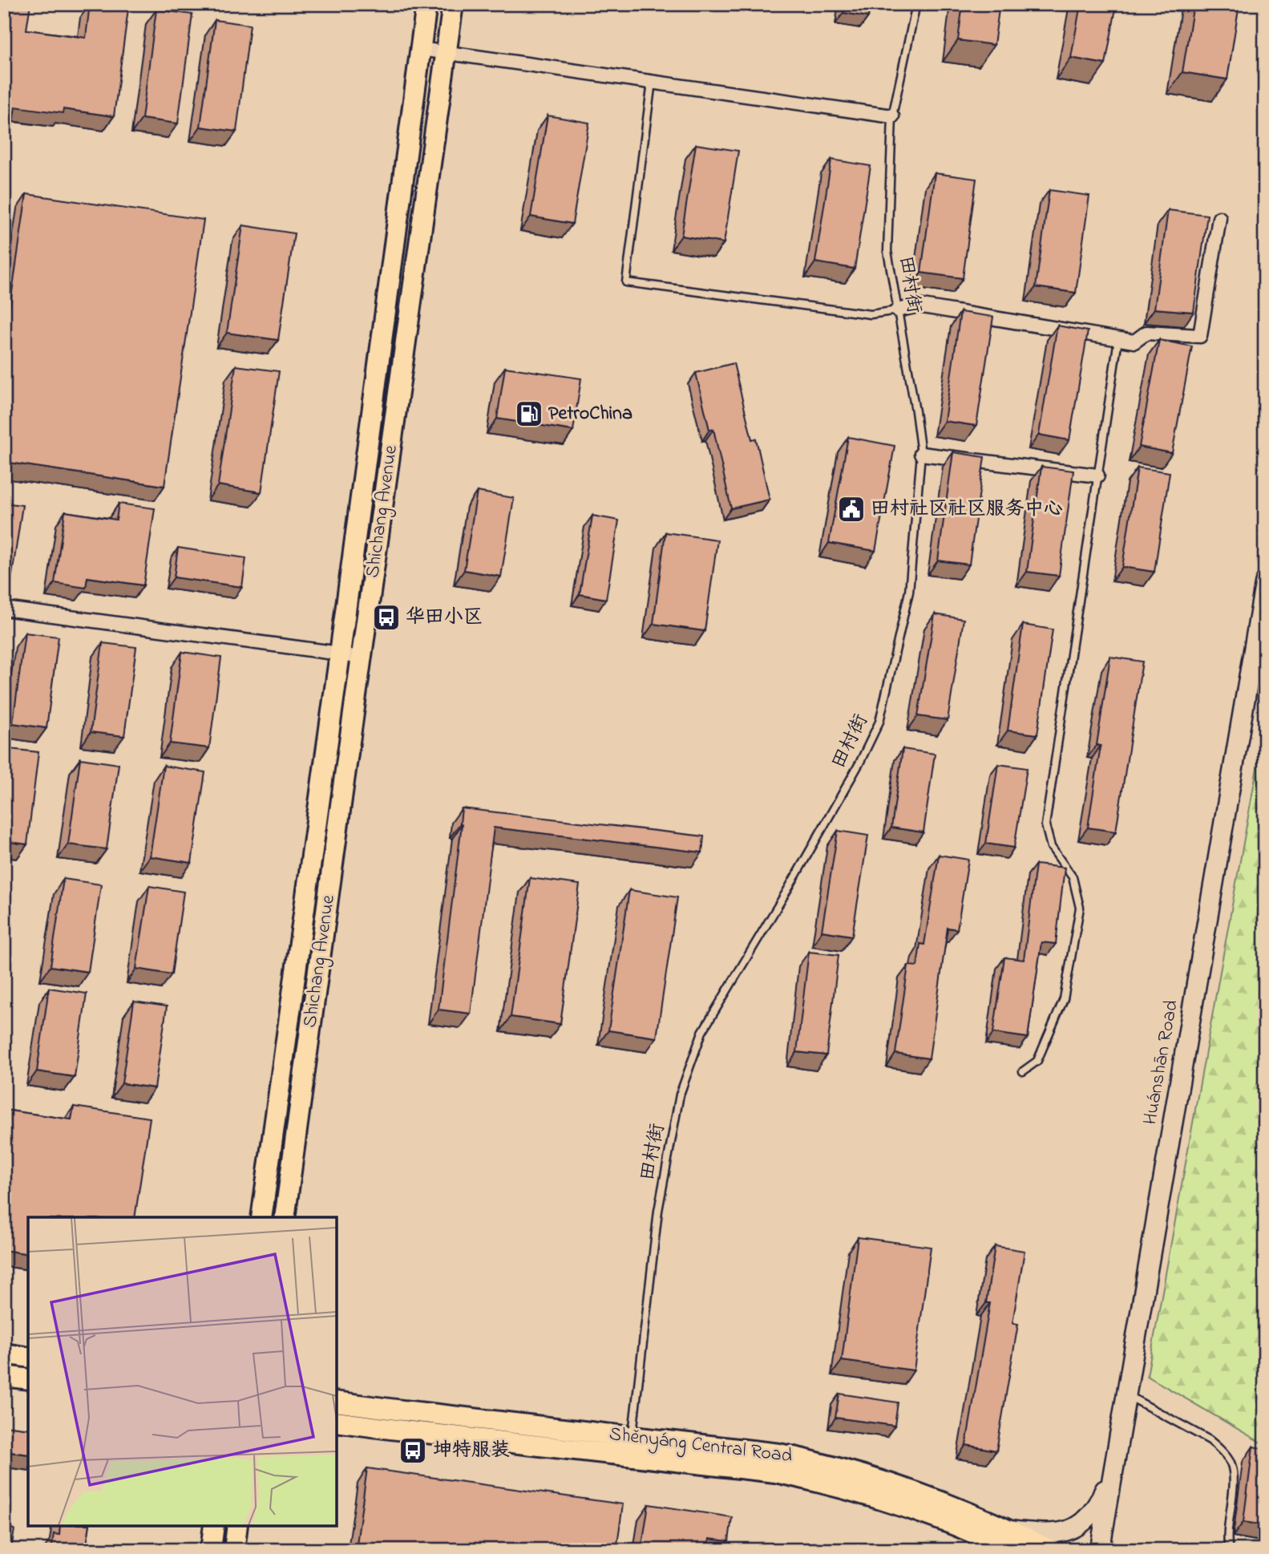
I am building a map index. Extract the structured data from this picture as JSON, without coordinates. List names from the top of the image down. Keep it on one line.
{"streets":{"main road":["Shichang Avenue","Huánshān Road","Shěnyáng Central Road"],"lane":["田村街"]},"crossings":[["田村街","Shěnyáng Central Road"]],"places":{"fuel station":["PetroChina"],"public building":["田村社区社区服务中心"],"bus stop":["华田小区","坤特服装"]}}
